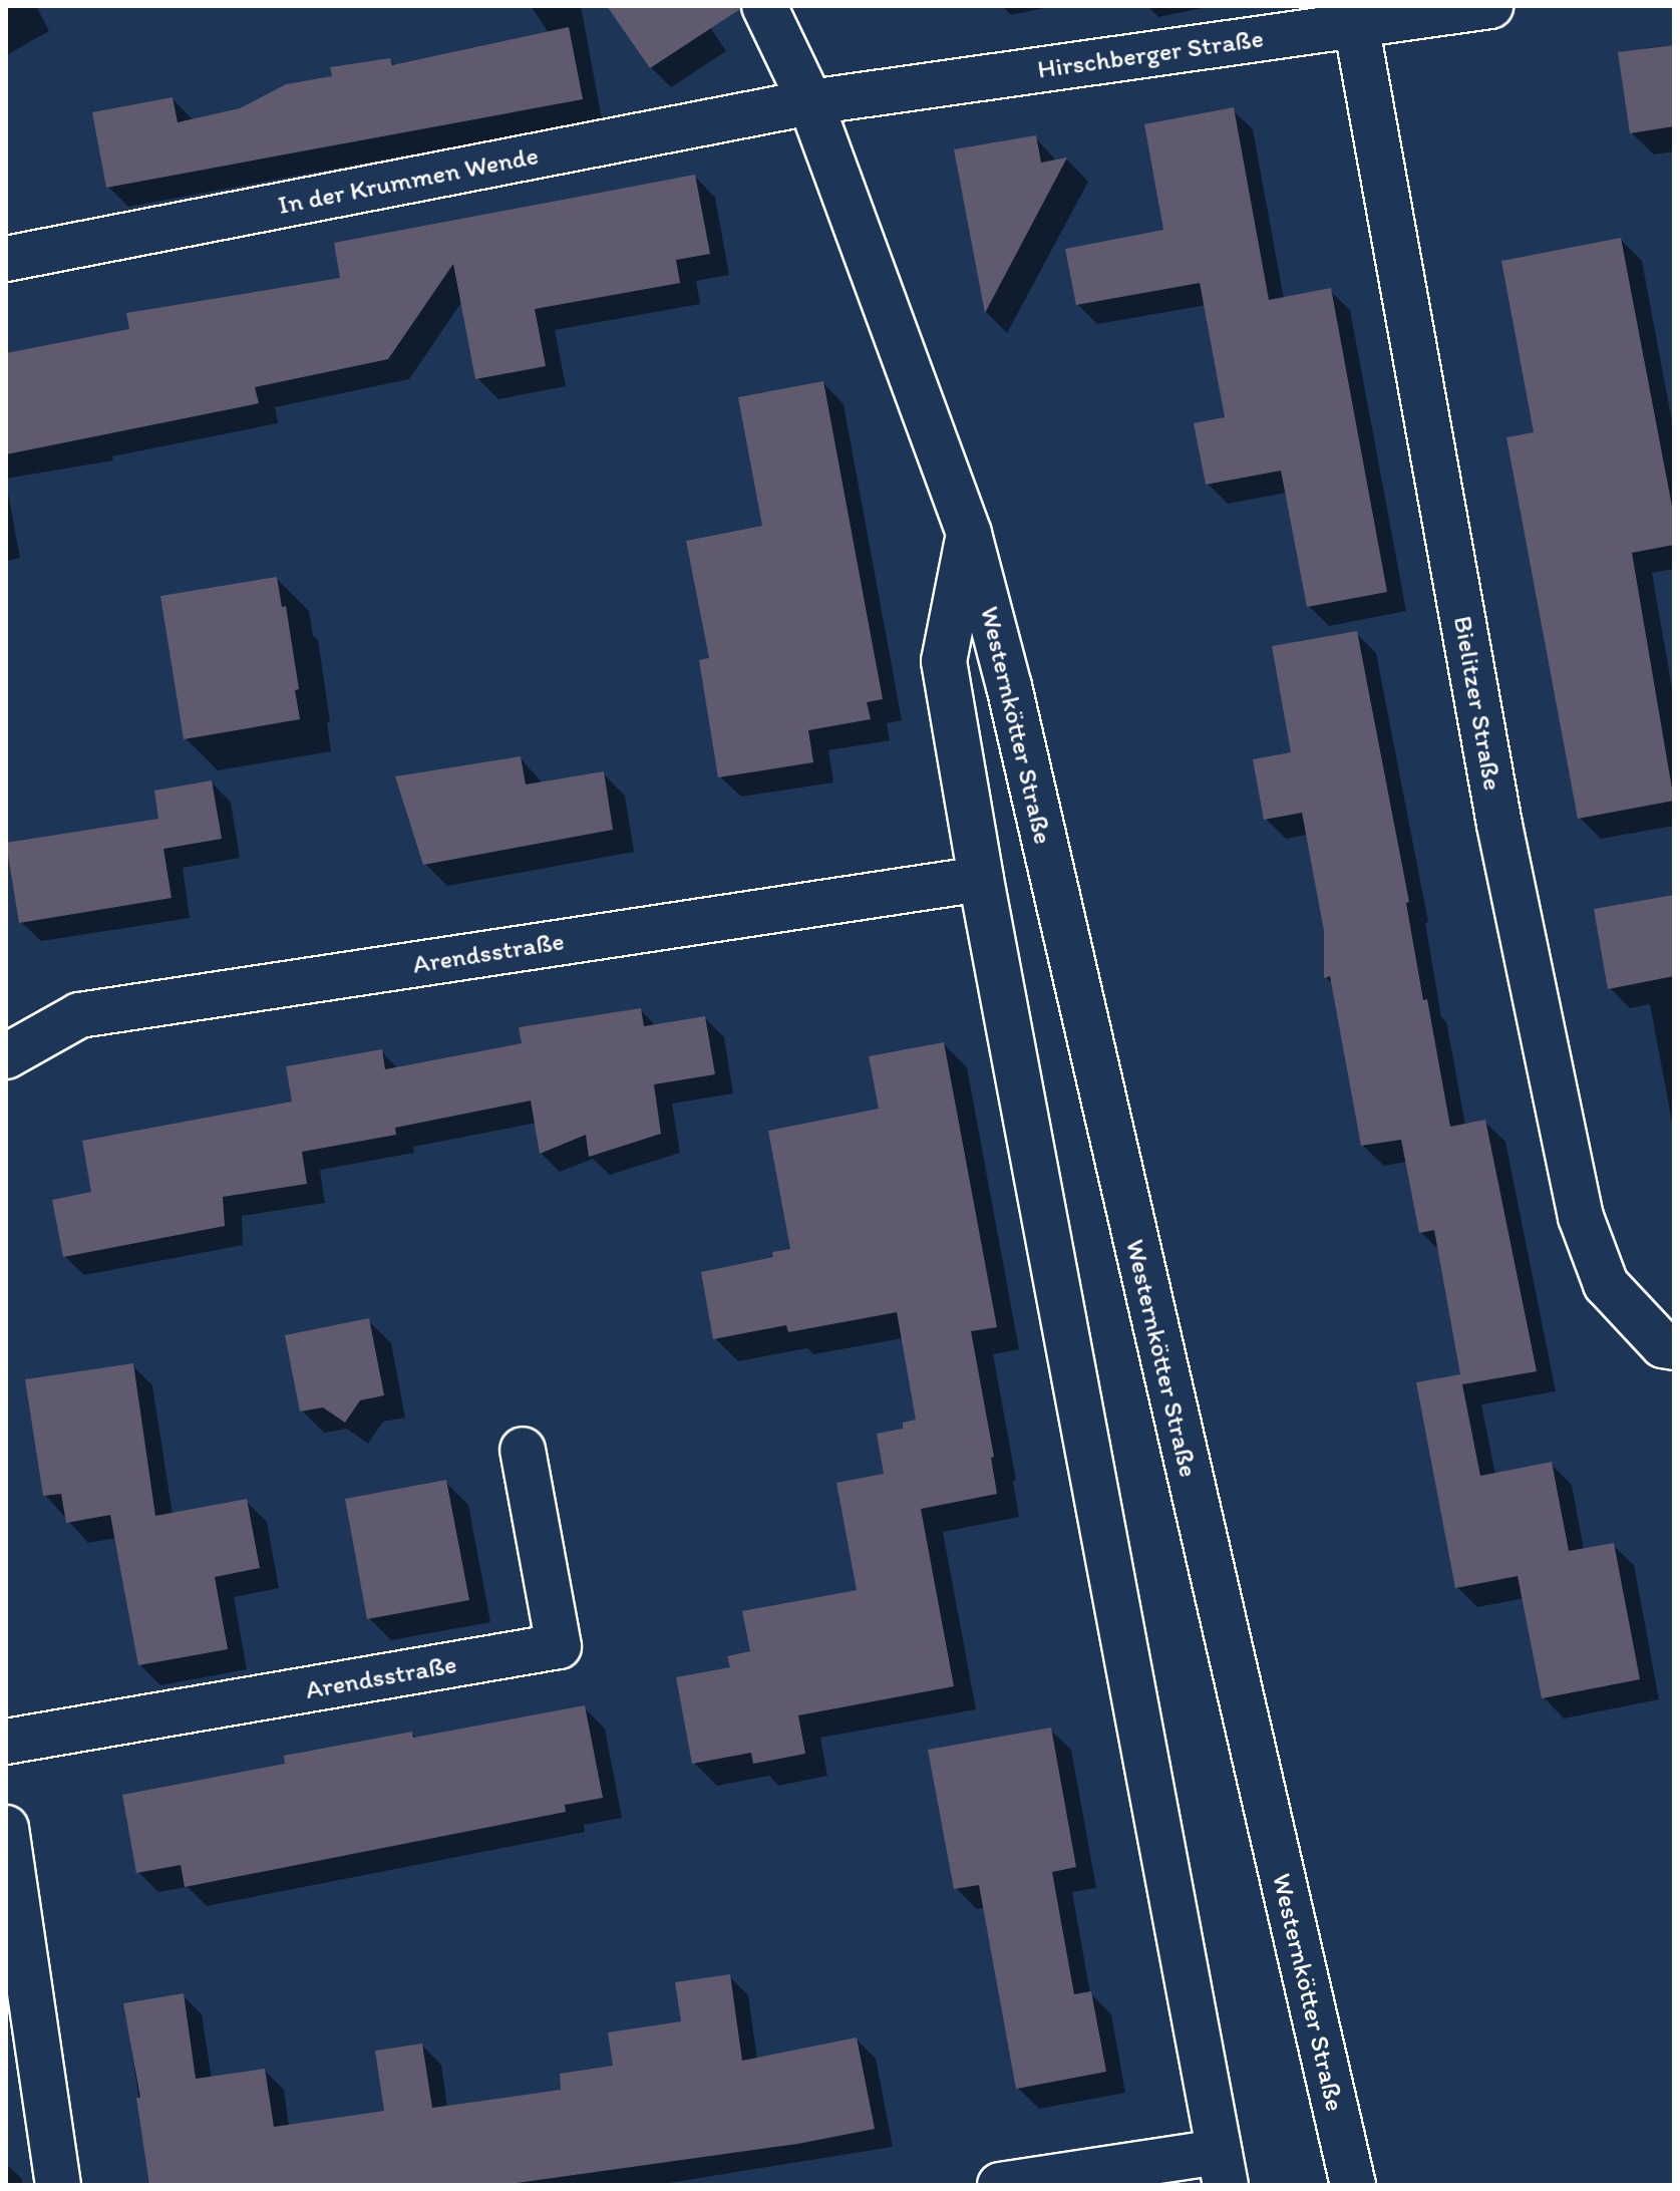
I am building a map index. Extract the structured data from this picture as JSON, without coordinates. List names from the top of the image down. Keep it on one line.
{"streets":{"street":["Hirschberger Straße","In der Krummen Wende","Bielitzer Straße","Westernkötter Straße","Arendsstraße"]},"crossings":[["Hirschberger Straße","In der Krummen Wende"],["Hirschberger Straße","Bielitzer Straße"],["Hirschberger Straße","Westernkötter Straße"],["In der Krummen Wende","Westernkötter Straße"],["Westernkötter Straße","Arendsstraße"]]}
